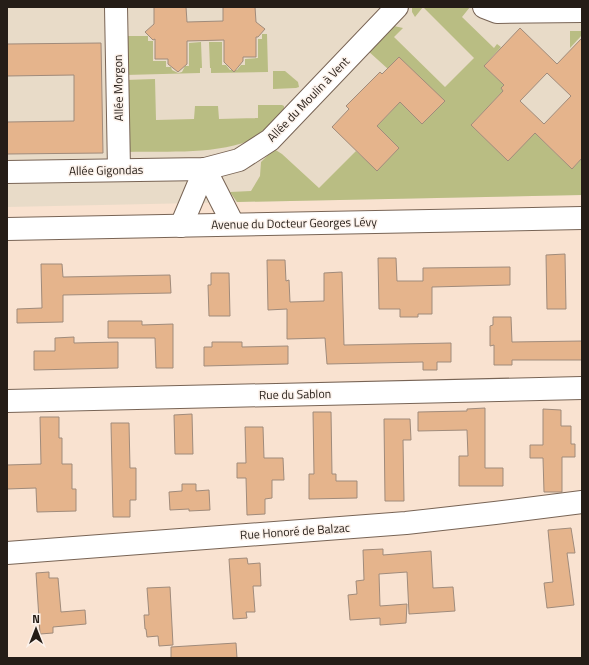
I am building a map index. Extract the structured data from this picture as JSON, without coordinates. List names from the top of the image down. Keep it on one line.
{"streets":{"street":["Allée Morgon","Allée du Moulin à Vent","Allée Gigondas","Avenue du Docteur Georges Lévy","Rue du Sablon","Rue Honoré de Balzac"]},"crossings":[["Allée Morgon","Allée Gigondas"],["Allée du Moulin à Vent","Allée Gigondas"]],"north":"top"}
